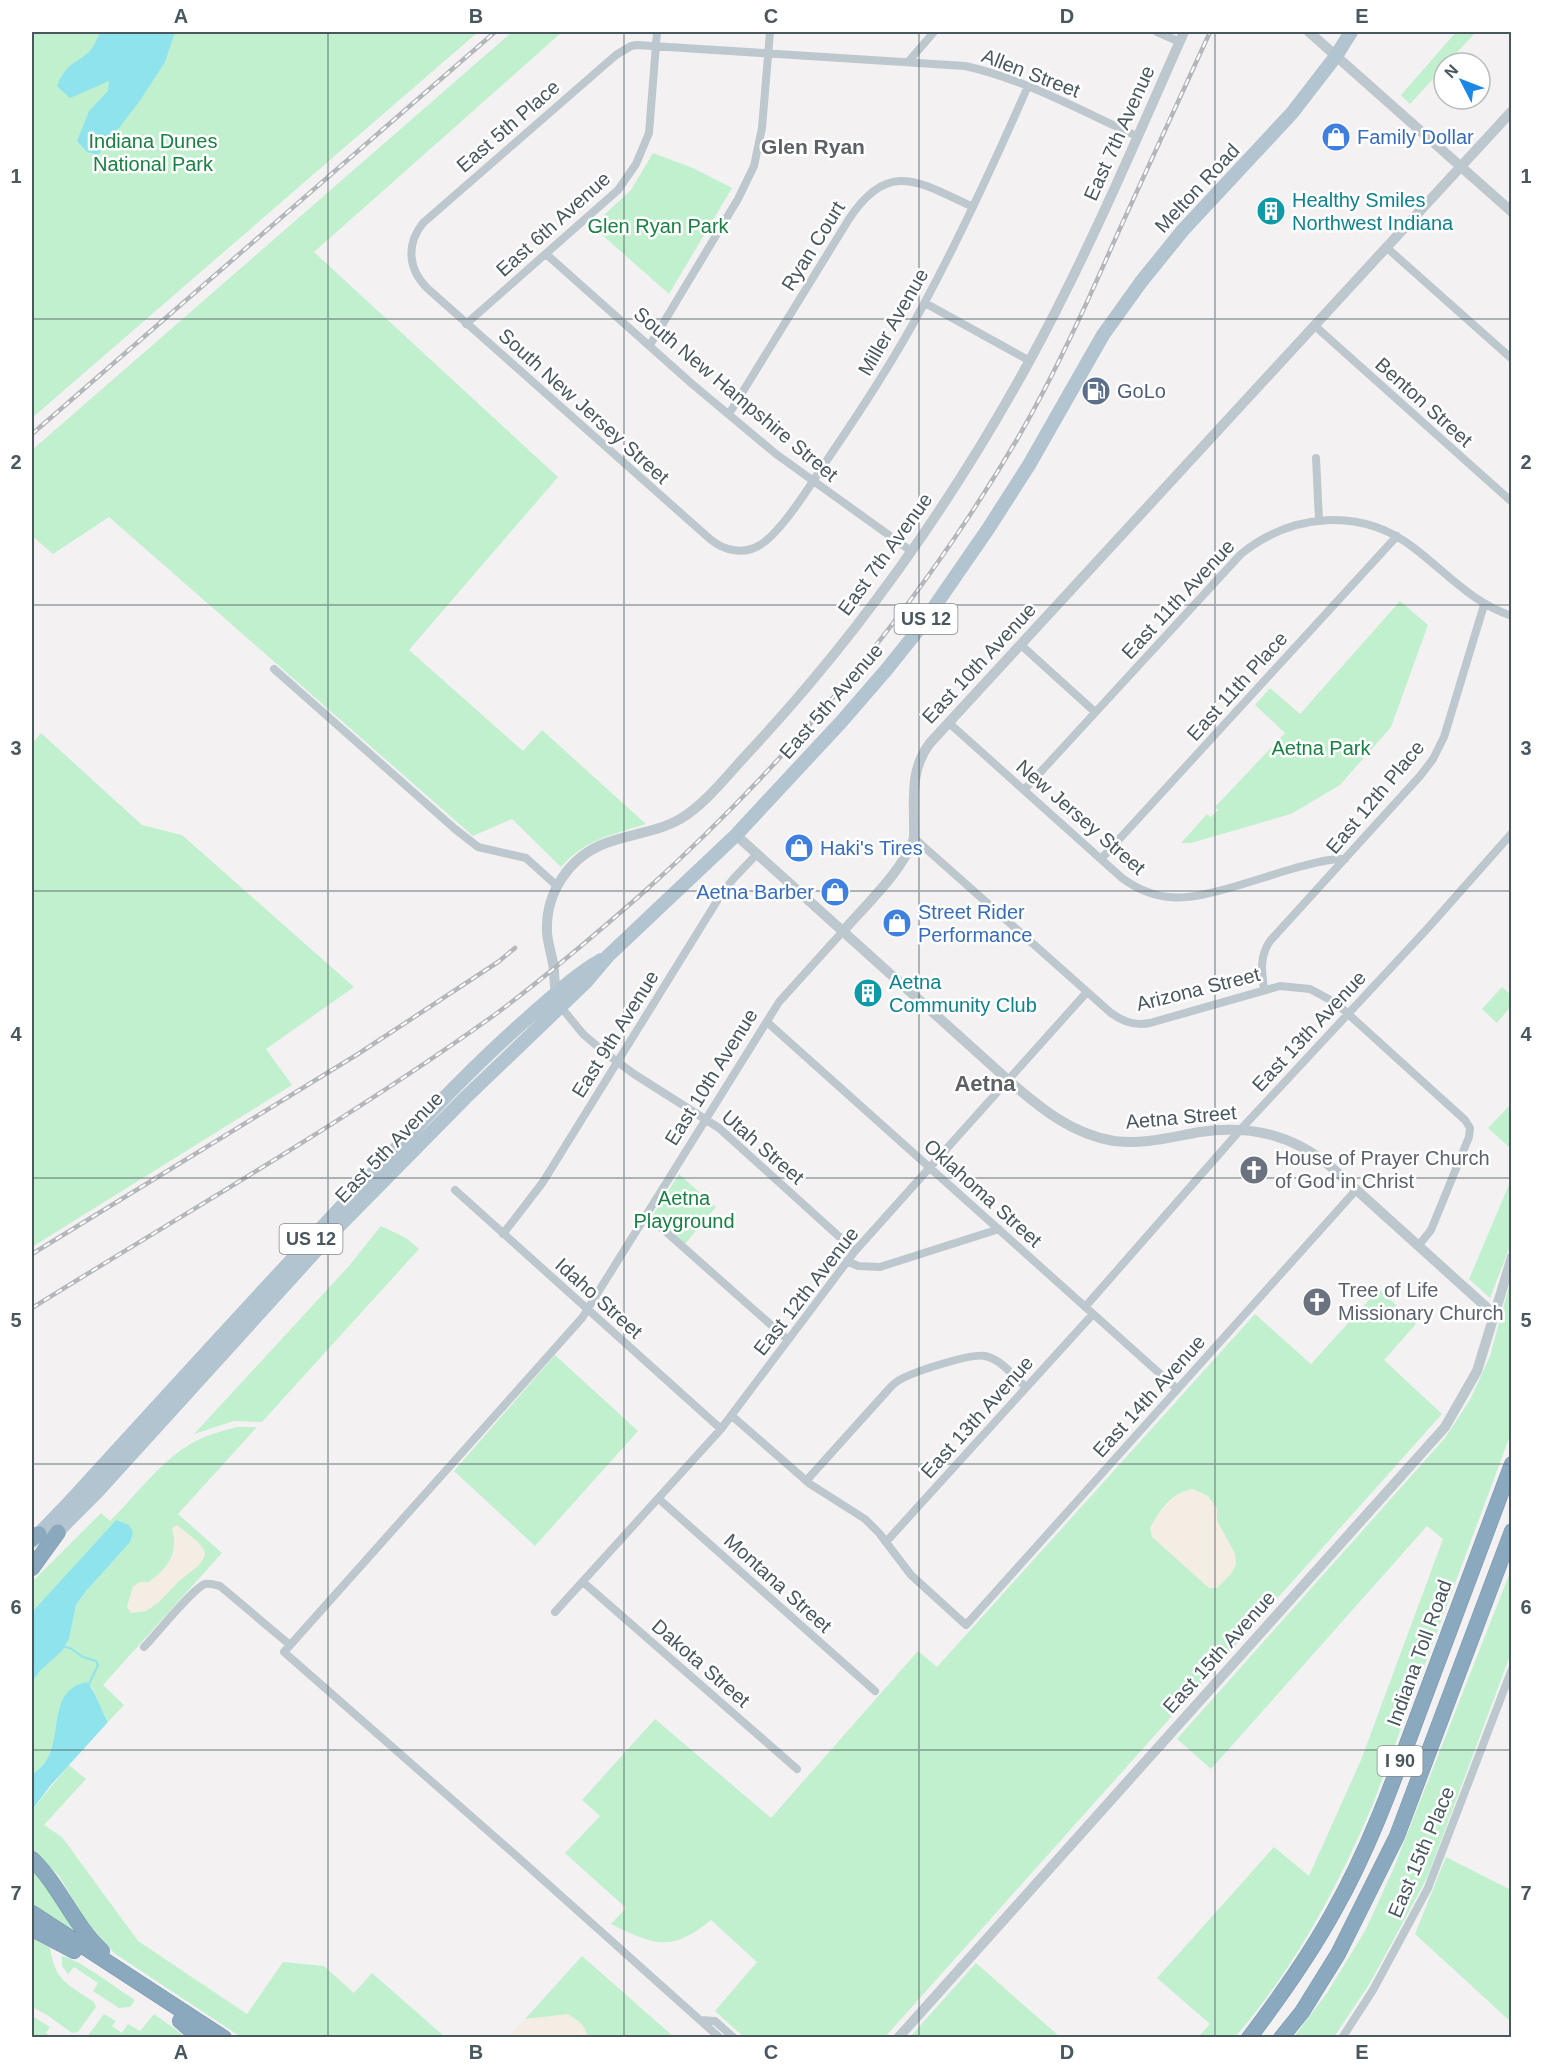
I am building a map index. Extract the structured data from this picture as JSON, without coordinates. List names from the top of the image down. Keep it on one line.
{"streets":{"highway":["Indiana Toll Road","I 90"],"main road":["Melton Road","US 12","East 5th Avenue"],"street":["Allen Street","East 5th Place","East 7th Avenue","East 6th Avenue","Ryan Court","Miller Avenue","South New Hampshire Street","Benton Street","South New Jersey Street","East 11th Avenue","East 10th Avenue","East 11th Place","East 12th Place","New Jersey Street","Arizona Street","East 13th Avenue","East 9th Avenue","Aetna Street","Utah Street","Oklahoma Street","East 12th Avenue","Idaho Street","East 14th Avenue","Montana Street","East 15th Avenue","Dakota Street","East 15th Place"]},"crossings":[["Allen Street","East 5th Place"],["Allen Street","East 7th Avenue"],["Allen Street","East 6th Avenue"],["Allen Street","Miller Avenue"],["East 5th Place","East 6th Avenue"],["East 5th Place","South New Jersey Street"],["East 7th Avenue","South New Hampshire Street"],["East 7th Avenue","East 5th Avenue"],["East 7th Avenue","Utah Street"],["Melton Road","East 5th Avenue"],["East 6th Avenue","South New Hampshire Street"],["East 6th Avenue","South New Jersey Street"],["Ryan Court","Miller Avenue"],["Ryan Court","South New Hampshire Street"],["Miller Avenue","South New Hampshire Street"],["Miller Avenue","South New Jersey Street"],["Benton Street","East 10th Avenue"],["East 11th Avenue","East 11th Place"],["East 11th Avenue","New Jersey Street"],["East 10th Avenue","New Jersey Street"],["East 10th Avenue","Arizona Street"],["East 10th Avenue","Aetna Street"],["East 10th Avenue","Utah Street"],["East 10th Avenue","Oklahoma Street"],["East 10th Avenue","Idaho Street"],["East 11th Place","New Jersey Street"],["East 5th Avenue","Aetna Street"],["East 5th Avenue","Utah Street"],["East 12th Place","New Jersey Street"],["East 12th Place","Arizona Street"],["Arizona Street","East 13th Avenue"],["Arizona Street","Aetna Street"],["Arizona Street","East 12th Avenue"],["East 13th Avenue","Aetna Street"],["East 13th Avenue","Oklahoma Street"],["East 13th Avenue","East 14th Avenue"],["East 9th Avenue","Aetna Street"],["East 9th Avenue","Utah Street"],["East 9th Avenue","Idaho Street"],["Aetna Street","East 12th Avenue"],["Aetna Street","East 14th Avenue"],["Aetna Street","East 15th Avenue"],["Utah Street","East 12th Avenue"],["Oklahoma Street","East 12th Avenue"],["Oklahoma Street","East 14th Avenue"],["East 12th Avenue","Idaho Street"],["East 12th Avenue","Montana Street"],["East 12th Avenue","Dakota Street"]],"districts":["Glen Ryan","Aetna"],"parks":["Indiana Dunes National Park","Glen Ryan Park","Aetna Park","Aetna Playground"],"places":{"shop":["Family Dollar","Haki's Tires","Aetna Barber","Street Rider Performance"],"building":["Healthy Smiles Northwest Indiana","Aetna Community Club"],"fuel station":["GoLo"],"church":["House of Prayer Church of God in Christ","Tree of Life Missionary Church"]},"north":"top left","grid":{"columns":["A","B","C","D","E"],"rows":["1","2","3","4","5","6","7"]}}
